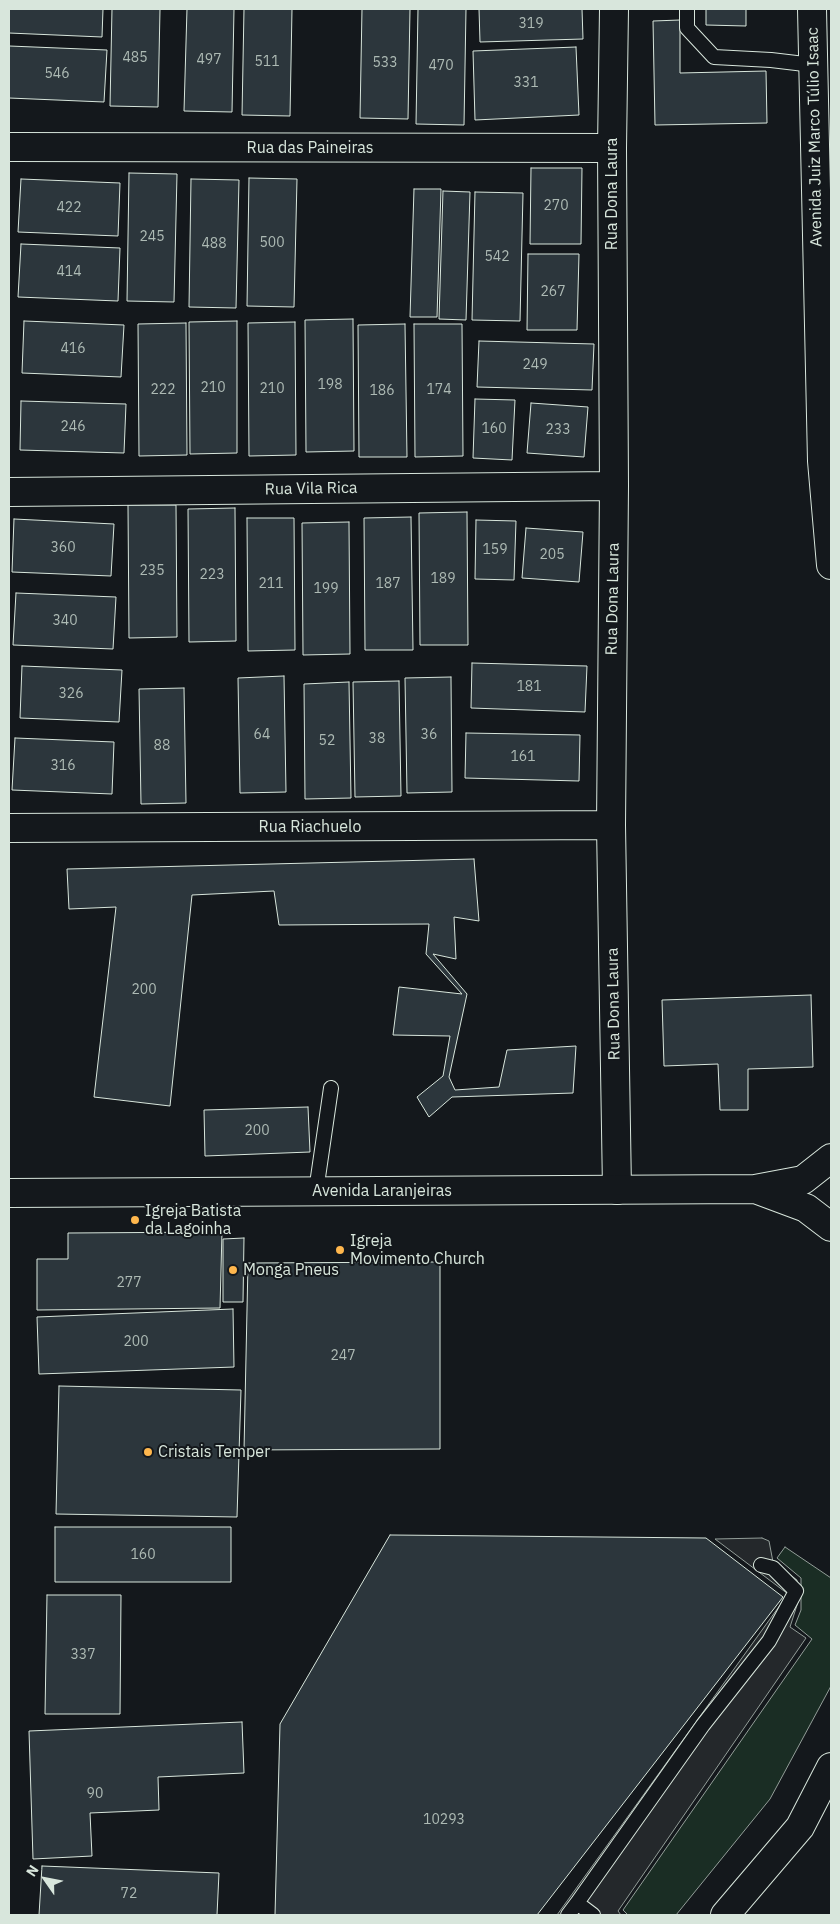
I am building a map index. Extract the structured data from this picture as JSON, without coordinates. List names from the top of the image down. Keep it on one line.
{"streets":{"street":["Avenida Juiz Marco Túlio Isaac","Rua das Paineiras","Rua Dona Laura","Rua Vila Rica","Rua Riachuelo","Avenida Laranjeiras"]},"crossings":[["Rua das Paineiras","Rua Dona Laura"],["Rua Dona Laura","Rua Vila Rica"],["Rua Dona Laura","Rua Riachuelo"],["Rua Dona Laura","Avenida Laranjeiras"]],"places":["Igreja Batista da Lagoinha","Igreja Movimento Church","Monga Pneus","Cristais Temper"],"house_numbers":["319","485","497","511","533","470","546","331","270","422","245","500","488","542","414","267","416","249","198","210","210","222","174","186","246","160","233","360","159","205","235","223","189","211","187","199","340","181","326","64","36","38","52","88","161","316","200","200","277","200","247","160","337","90","10293","72"],"north":"top left"}
